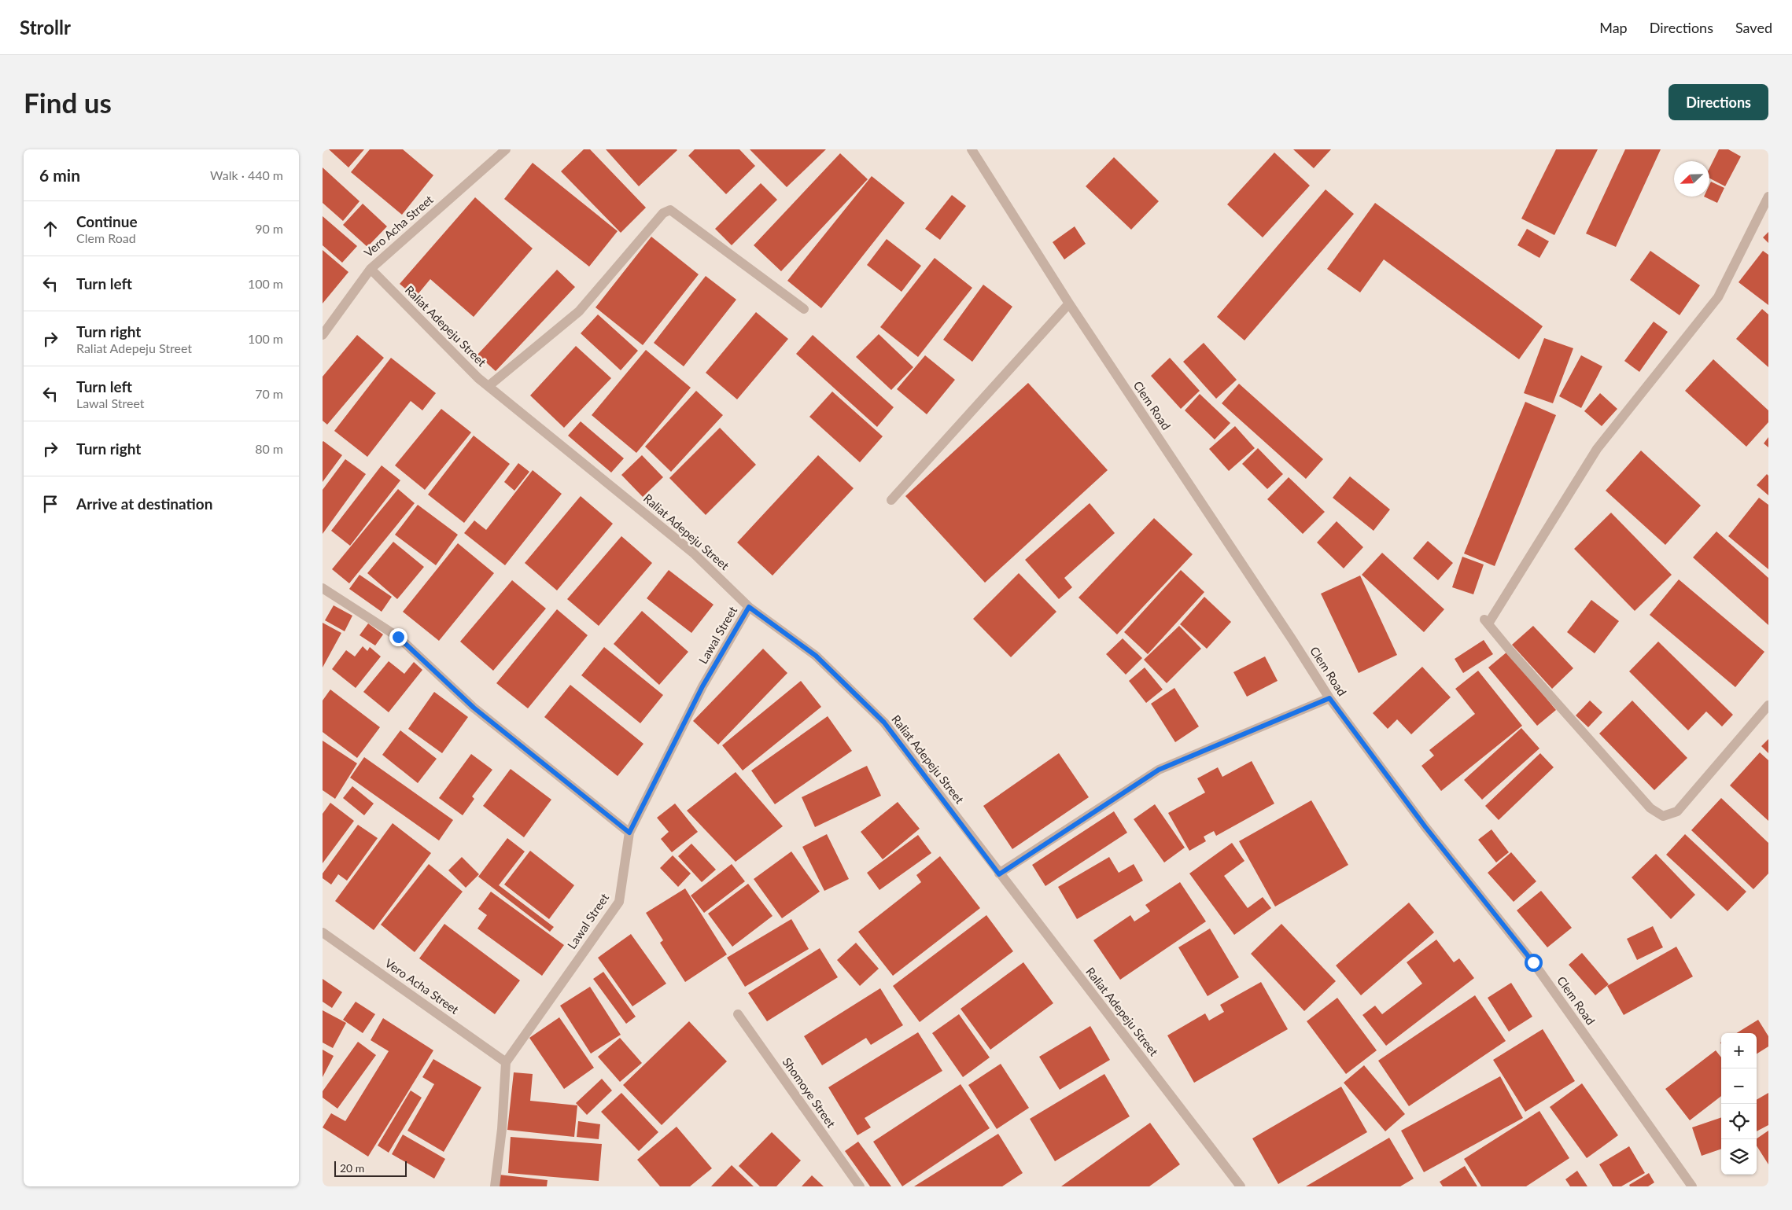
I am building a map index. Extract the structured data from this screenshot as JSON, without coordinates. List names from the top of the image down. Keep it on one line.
{"streets":{"street":["Vero Acha Street","Raliat Adepeju Street","Clem Road","Lawal Street","Shomoye Street"]},"crossings":[["Vero Acha Street","Raliat Adepeju Street"],["Vero Acha Street","Lawal Street"],["Raliat Adepeju Street","Lawal Street"]],"scale_bar":"20 m","north":"bottom left","page":{"header":"Strollr","nav":["Map","Directions","Saved"],"buttons":"Directions","title":"Find us","heading":["6 min","Walk · 440 m"],"list":[["Continue","Clem Road","90 m"],["Turn left","100 m"],["Turn right","Raliat Adepeju Street","100 m"],["Turn left","Lawal Street","70 m"],["Turn right","80 m"],"Arrive at destination"],"map_buttons":["+","−"],"scale":"20 m"}}
